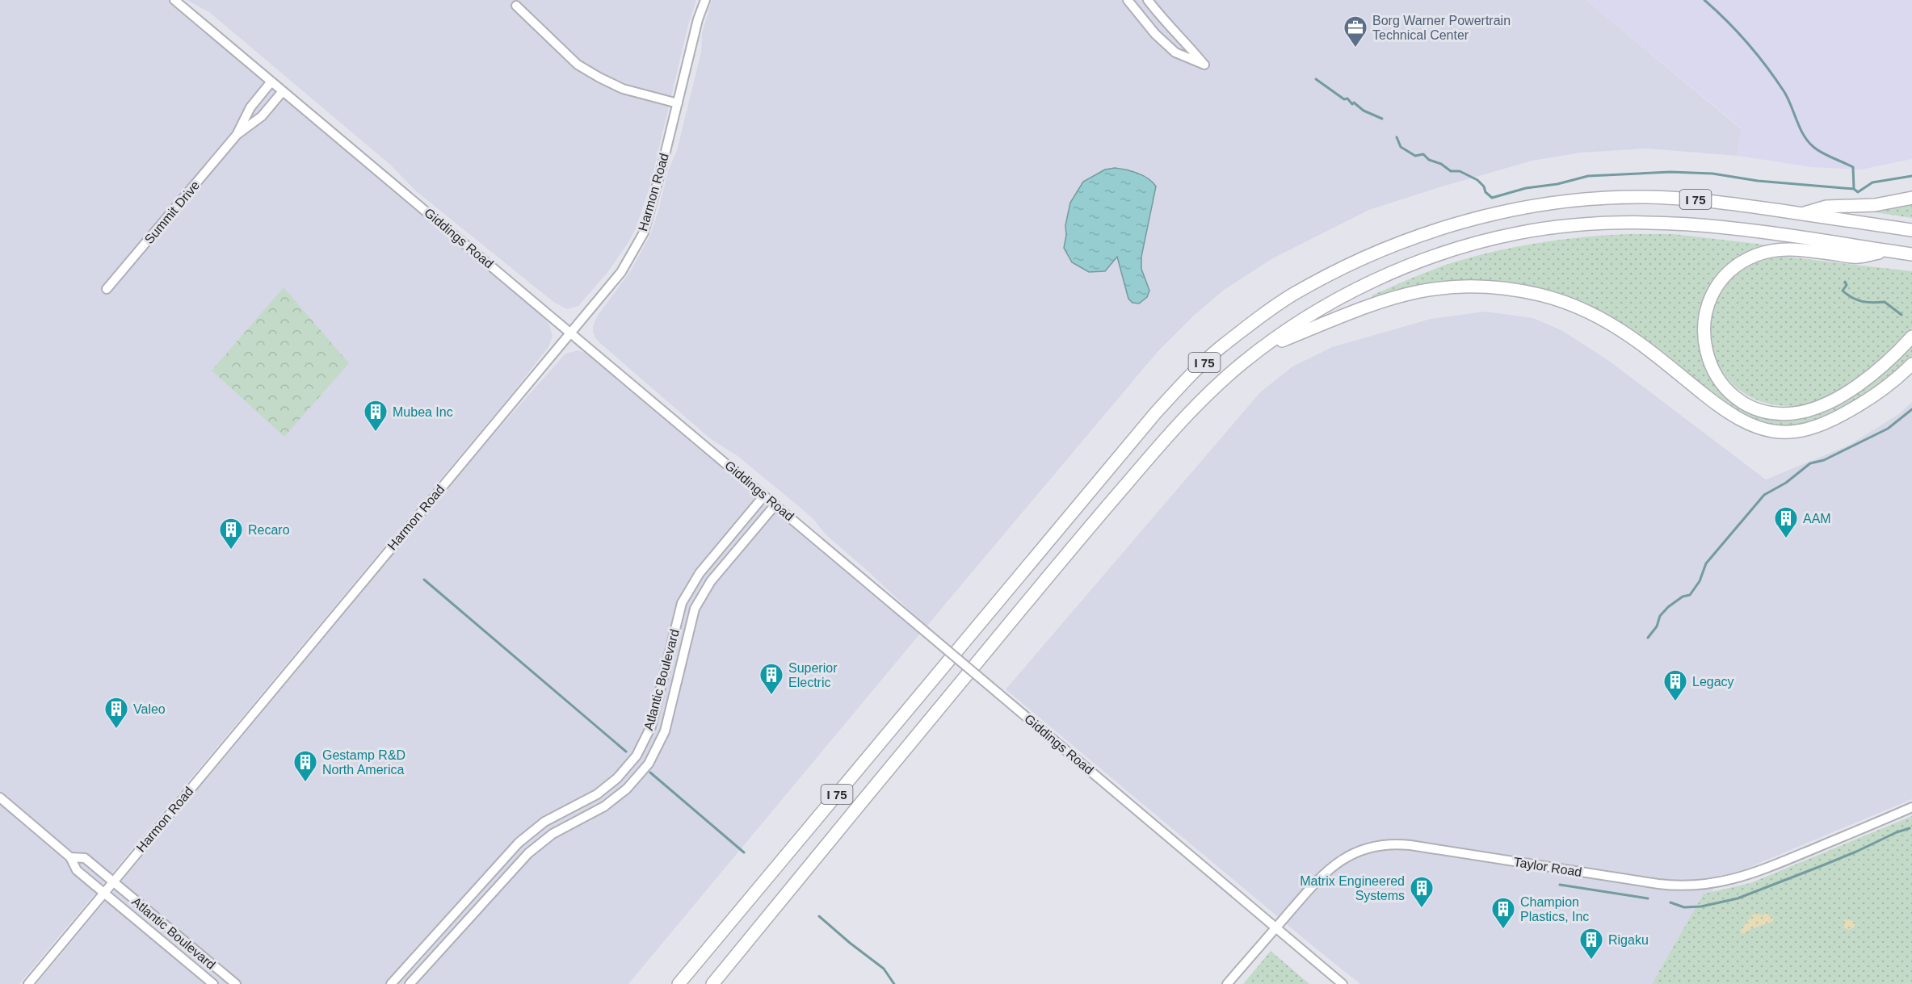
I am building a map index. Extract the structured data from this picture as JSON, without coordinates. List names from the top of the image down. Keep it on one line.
{"streets":{"highway":["I 75"],"street":["Harmon Road","Summit Drive","Giddings Road","Atlantic Boulevard","Taylor Road"]},"crossings":[["Harmon Road","Giddings Road"],["Harmon Road","Atlantic Boulevard"],["Summit Drive","Giddings Road"],["Giddings Road","Atlantic Boulevard"],["Giddings Road","Taylor Road"]],"places":{"office":["Borg Warner Powertrain Technical Center"],"building":["Mubea Inc","AAM","Recaro","Superior Electric","Legacy","Valeo","Gestamp R&D North America","Matrix Engineered Systems","Champion Plastics, Inc","Rigaku"]}}
